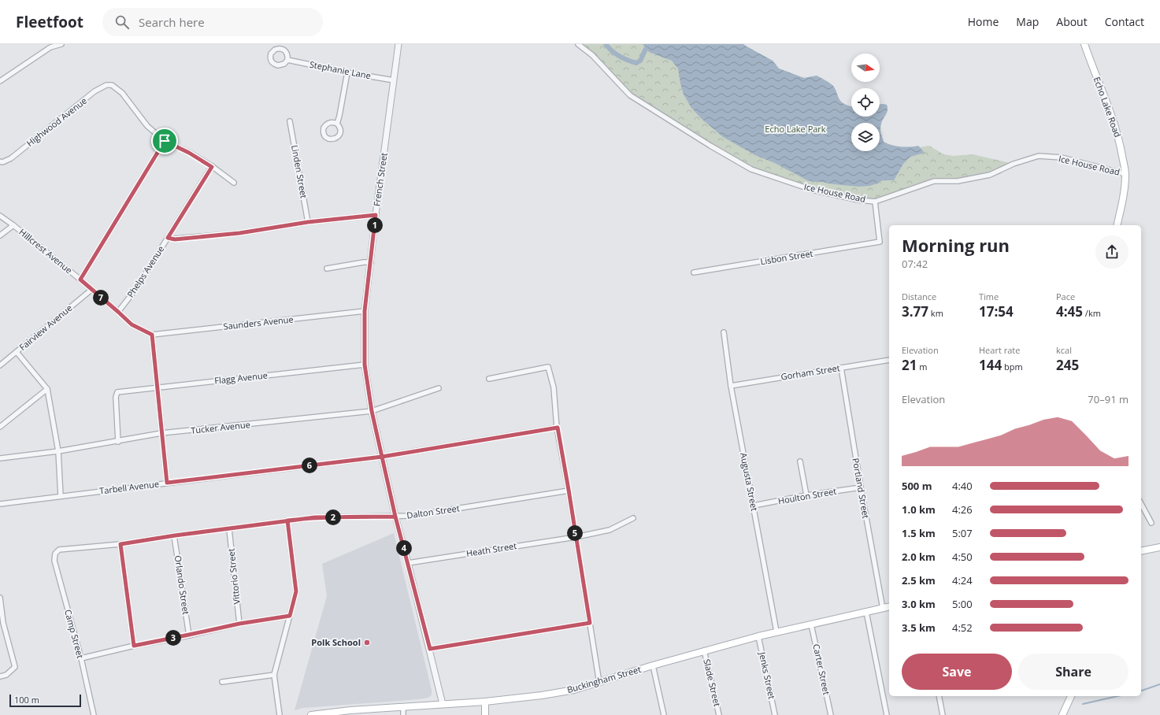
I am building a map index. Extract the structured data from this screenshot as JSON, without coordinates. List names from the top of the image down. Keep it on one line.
{"streets":{"main road":["Echo Lake Road","Buckingham Street"],"street":["Stephanie Lane","Highwood Avenue","Ice House Road","Linden Street","French Street","Hillcrest Avenue","Lisbon Street","Phelps Avenue","Saunders Avenue","Fairview Avenue","Gorham Street","Flagg Avenue","Tucker Avenue","Augusta Street","Tarbell Avenue","Portland Street","Houlton Street","Dalton Street","Heath Street","Vittorio Street","Orlando Street","Camp Street","Carter Street","Jenks Street","Slade Street"]},"crossings":[["Stephanie Lane","French Street"],["Echo Lake Road","Ice House Road"],["Ice House Road","Lisbon Street"],["French Street","Saunders Avenue"],["French Street","Flagg Avenue"],["French Street","Tucker Avenue"],["French Street","Tarbell Avenue"],["French Street","Dalton Street"],["French Street","Heath Street"],["French Street","Buckingham Street"],["Hillcrest Avenue","Phelps Avenue"],["Hillcrest Avenue","Saunders Avenue"],["Hillcrest Avenue","Fairview Avenue"],["Gorham Street","Augusta Street"],["Gorham Street","Portland Street"],["Flagg Avenue","Tucker Avenue"],["Augusta Street","Houlton Street"],["Augusta Street","Buckingham Street"],["Portland Street","Houlton Street"],["Portland Street","Buckingham Street"],["Dalton Street","Vittorio Street"],["Dalton Street","Orlando Street"],["Dalton Street","Camp Street"],["Carter Street","Buckingham Street"],["Jenks Street","Buckingham Street"],["Buckingham Street","Slade Street"]],"parks":["Echo Lake Park"],"places":["Polk School"],"scale_bar":"100 m","north":"right","page":{"header":"Fleetfoot","search":"Search here","nav":["Home","Map","About","Contact"],"pins":["1","7","6","2","5","4","3"],"heading":["Morning run","07:42"],"stats":[["Distance","3.77 km"],["Time","17:54"],["Pace","4:45 /km"],["Elevation","21 m"],["Heart rate","144 bpm"],["kcal","245"]],"chart":["Elevation","70–91 m"],"list":[{"name":"500 m","note":"4:40"},{"name":"1.0 km","note":"4:26"},{"name":"1.5 km","note":"5:07"},{"name":"2.0 km","note":"4:50"},{"name":"2.5 km","note":"4:24"},{"name":"3.0 km","note":"5:00"},{"name":"3.5 km","note":"4:52"}],"buttons":["Save","Share"],"scale":"100 m"}}
